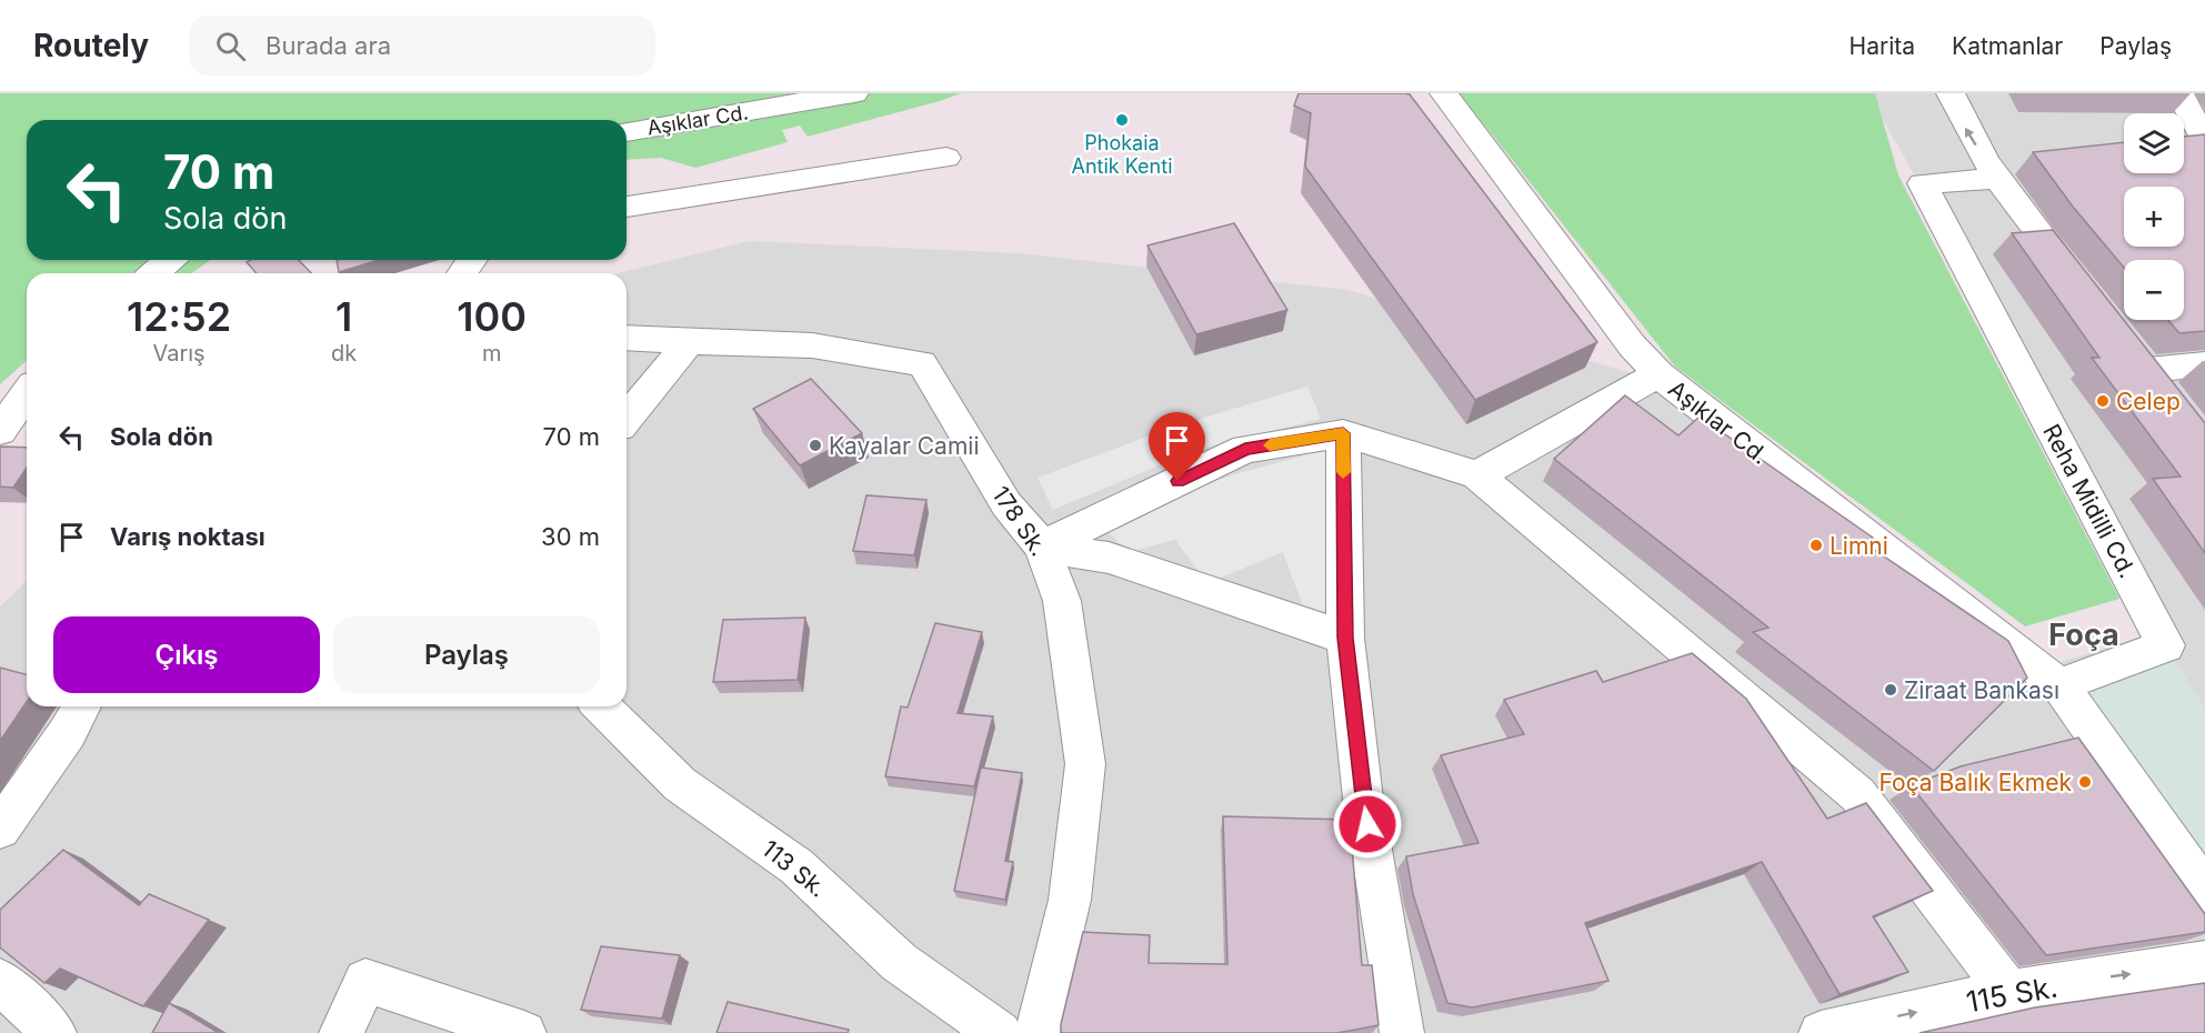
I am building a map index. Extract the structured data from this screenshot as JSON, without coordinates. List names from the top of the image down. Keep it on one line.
{"streets":{"street":["Aşıklar Cd.","Reha Midilli Cd.","178 Sk.","113 Sk.","115 Sk."]},"crossings":[["Aşıklar Cd.","Reha Midilli Cd."]],"one_way":["115 Sk."],"districts":["Foça"],"places":["Phokaia Antik Kenti","Celep","Kayalar Camii","Limni","Ziraat Bankası","Foça Balık Ekmek"],"page":{"header":"Routely","search":"Burada ara","nav":["Harita","Katmanlar","Paylaş"],"map_buttons":["+","−"],"turn":["70 m","Sola dön"],"eta":["12:52","Varış","1","dk","100","m"],"list":[{"name":"Sola dön","value":"70 m"},{"name":"Varış noktası","value":"30 m"}],"buttons":["Çıkış","Paylaş"]}}
